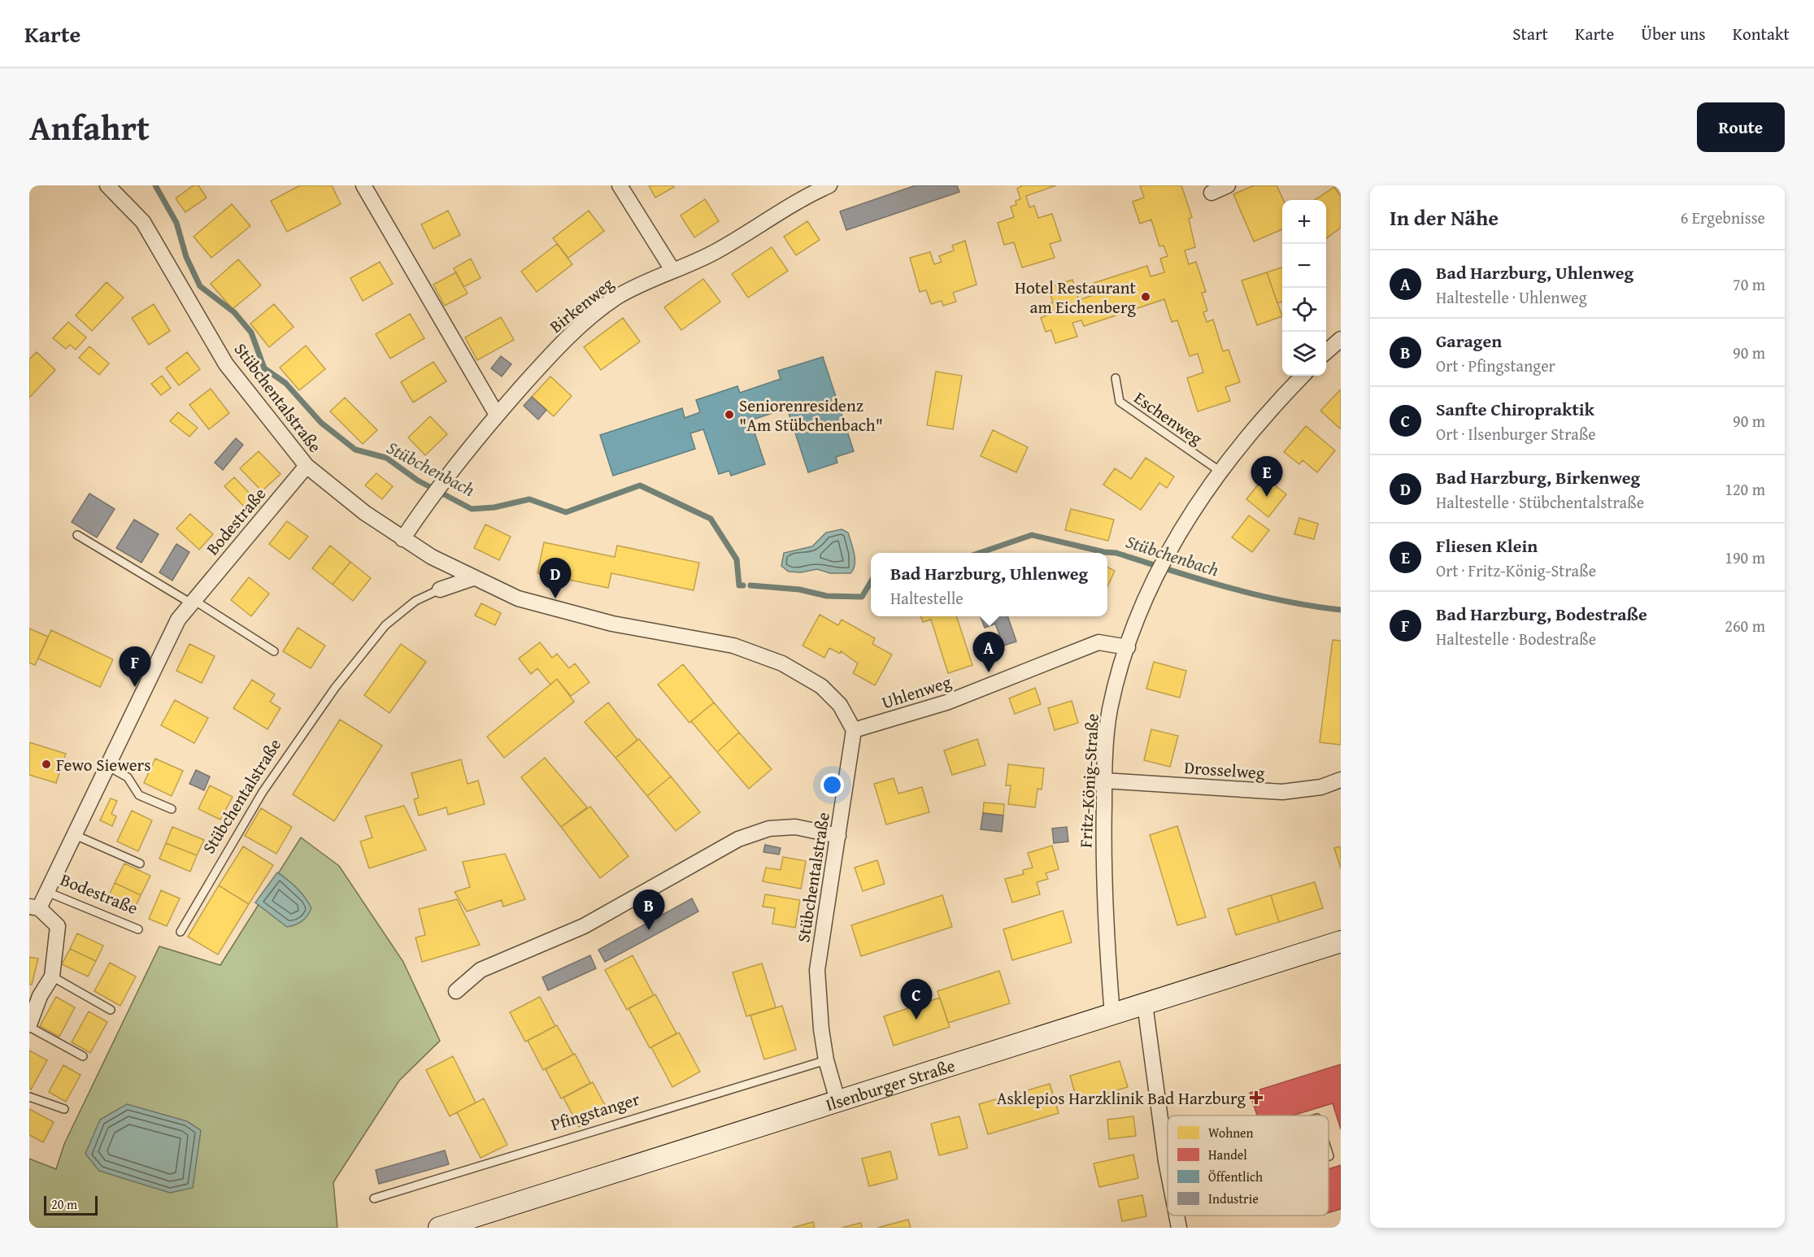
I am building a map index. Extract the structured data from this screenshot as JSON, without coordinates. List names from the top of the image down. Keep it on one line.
{"streets":{"main road":["Ilsenburger Straße"],"street":["Birkenweg","Stübchentalstraße","Bodestraße","Uhlenweg","Drosselweg","Fritz-König-Straße"],"lane":["Eschenweg","Pfingstanger"]},"crossings":[["Birkenweg","Stübchentalstraße"],["Stübchentalstraße","Bodestraße"],["Stübchentalstraße","Uhlenweg"],["Stübchentalstraße","Ilsenburger Straße"],["Stübchentalstraße","Pfingstanger"],["Eschenweg","Fritz-König-Straße"],["Uhlenweg","Fritz-König-Straße"],["Drosselweg","Fritz-König-Straße"],["Fritz-König-Straße","Ilsenburger Straße"]],"water":["Stübchenbach"],"places":{"other":["Hotel Restaurant am Eichenberg","Seniorenresidenz \"Am Stübchenbach\"","Fewo Siewers"],"health":["Asklepios Harzklinik Bad Harzburg"]},"legend":["Wohnen","Handel","Öffentlich","Industrie"],"scale_bar":"20 m","page":{"header":"Karte","nav":["Start","Karte","Über uns","Kontakt"],"title":"Anfahrt","buttons":"Route","heading":["In der Nähe","6 Ergebnisse"],"map_buttons":["+","−"],"list":[{"mark":"A","name":"Bad Harzburg, Uhlenweg","note":"Haltestelle · Uhlenweg","value":"70 m"},{"mark":"B","name":"Garagen","note":"Ort · Pfingstanger","value":"90 m"},{"mark":"C","name":"Sanfte Chiropraktik","note":"Ort · Ilsenburger Straße","value":"90 m"},{"mark":"D","name":"Bad Harzburg, Birkenweg","note":"Haltestelle · Stübchentalstraße","value":"120 m"},{"mark":"E","name":"Fliesen Klein","note":"Ort · Fritz-König-Straße","value":"190 m"},{"mark":"F","name":"Bad Harzburg, Bodestraße","note":"Haltestelle · Bodestraße","value":"260 m"}],"pins":["E","D","A","F","B","C"],"popup":["Bad Harzburg, Uhlenweg","Haltestelle"],"scale":"20 m"}}
